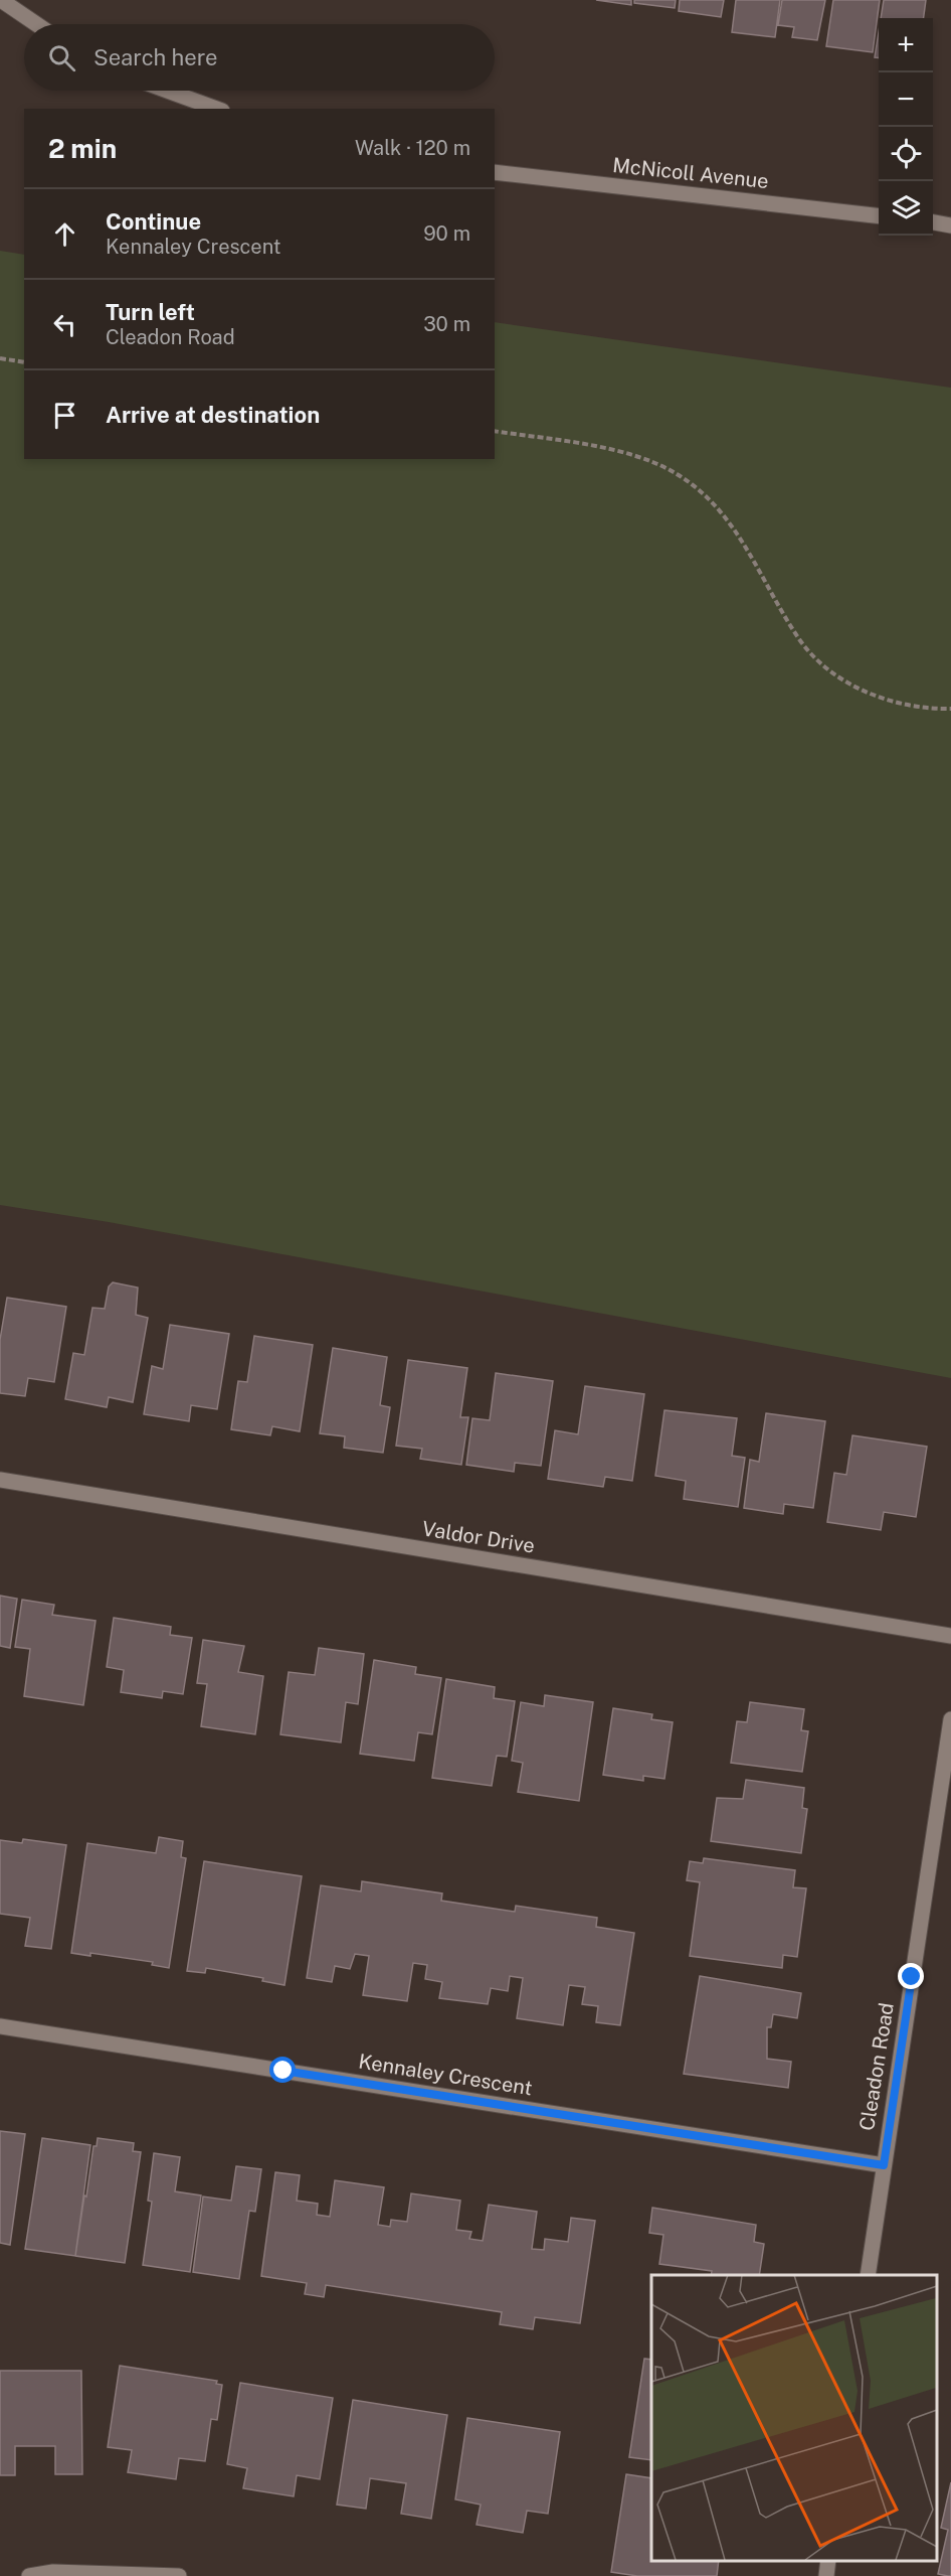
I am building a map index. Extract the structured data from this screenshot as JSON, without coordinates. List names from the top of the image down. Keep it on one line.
{"streets":{"street":["McNicoll Avenue","Valdor Drive","Cleadon Road","Kennaley Crescent"]},"crossings":[["Cleadon Road","Kennaley Crescent"]],"page":{"map_buttons":["+","−"],"search":"Search here","heading":["2 min","Walk · 120 m"],"list":[["Continue","Kennaley Crescent","90 m"],["Turn left","Cleadon Road","30 m"],"Arrive at destination"]}}
